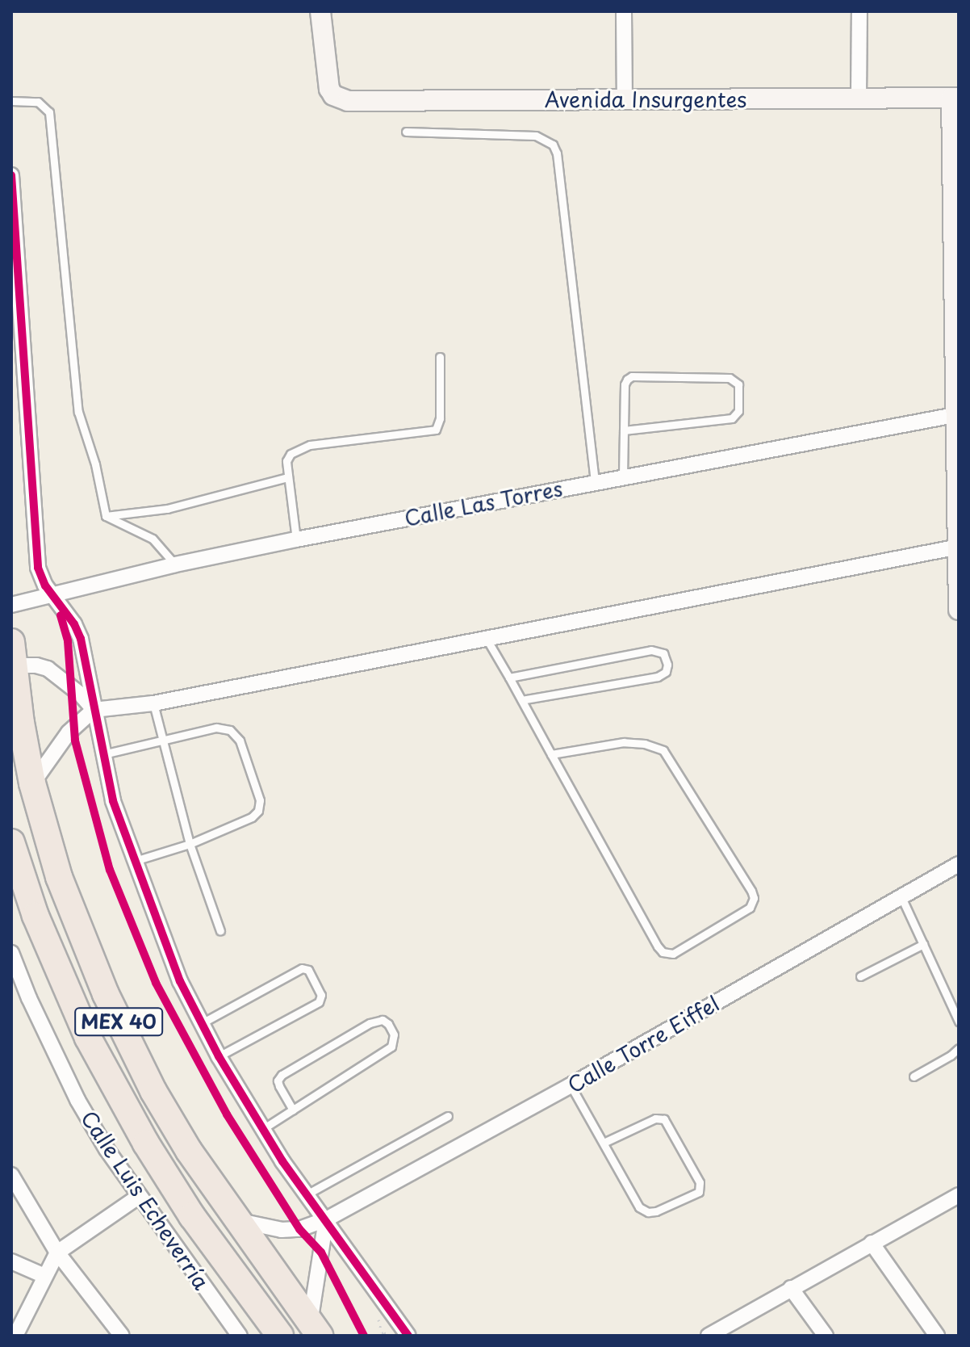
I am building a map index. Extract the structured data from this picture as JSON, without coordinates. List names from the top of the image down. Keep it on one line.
{"streets":{"highway":["MEX 40"],"street":["Avenida Insurgentes","Calle Las Torres","Calle Torre Eiffel","Calle Luis Echeverría"]},"crossings":[["MEX 40","Calle Torre Eiffel"]]}
